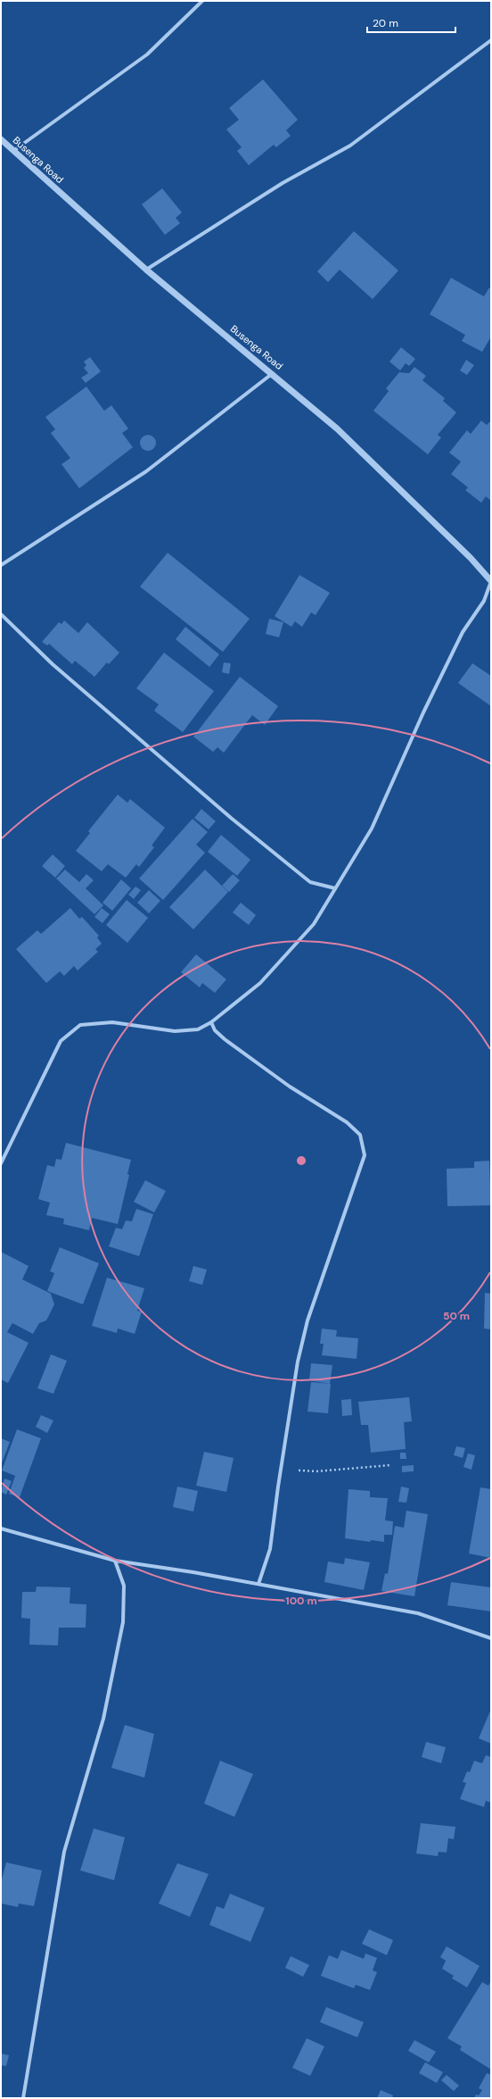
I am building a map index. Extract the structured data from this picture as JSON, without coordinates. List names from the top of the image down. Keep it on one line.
{"streets":{"street":["Busenga Road"]},"scale_bar":"20 m","rings":["50 m","100 m"]}
